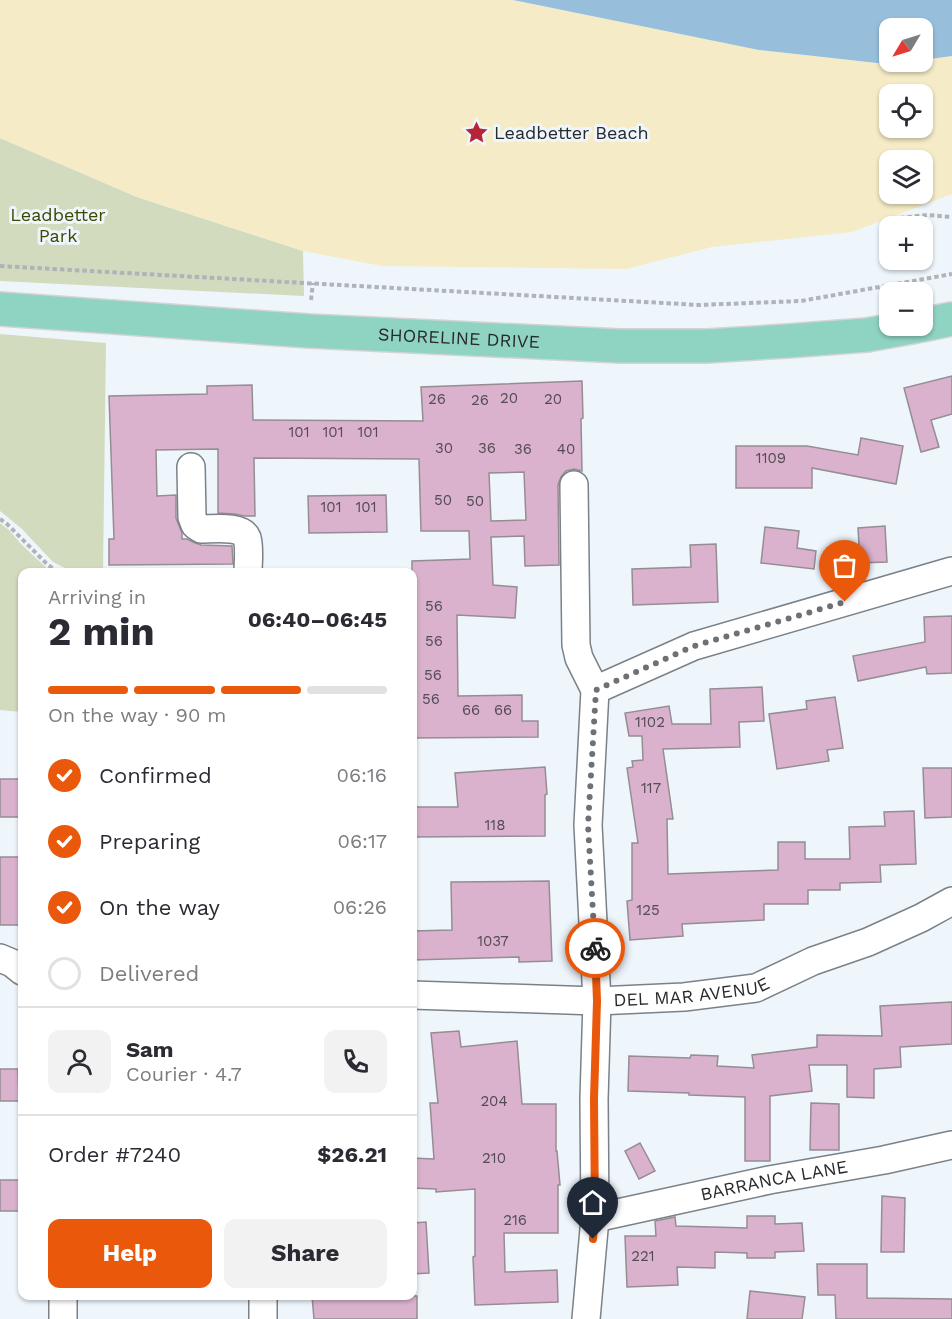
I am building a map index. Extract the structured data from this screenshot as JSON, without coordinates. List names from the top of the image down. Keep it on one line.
{"streets":{"main road":["SHORELINE DRIVE"],"street":["DEL MAR AVENUE","BARRANCA LANE"]},"parks":["Leadbetter Park"],"places":{"place":["Leadbetter Beach"]},"house_numbers":["20","26","20","26","101","101","101","30","36","36","40","1109","50","50","101","101","56","56","56","56","66","66","1102","117","118","125","1037","204","210","216","221"],"north":"bottom left","page":{"map_buttons":["+","−"],"heading":["2 min","Arriving in","06:40–06:45"],"panel":["Sam","Courier · 4.7","Order #7240","$26.21"],"bar":"On the way · 90 m","list":[["Confirmed","06:16"],["Preparing","06:17"],["On the way","06:26"],"Delivered"],"buttons":["Help","Share"]}}
